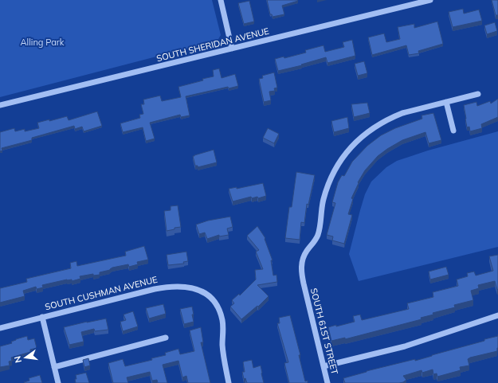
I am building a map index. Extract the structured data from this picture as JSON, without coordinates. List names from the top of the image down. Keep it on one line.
{"streets":{"street":["SOUTH SHERIDAN AVENUE","SOUTH CUSHMAN AVENUE","SOUTH 61ST STREET"]},"parks":["Alling Park"],"north":"left"}
